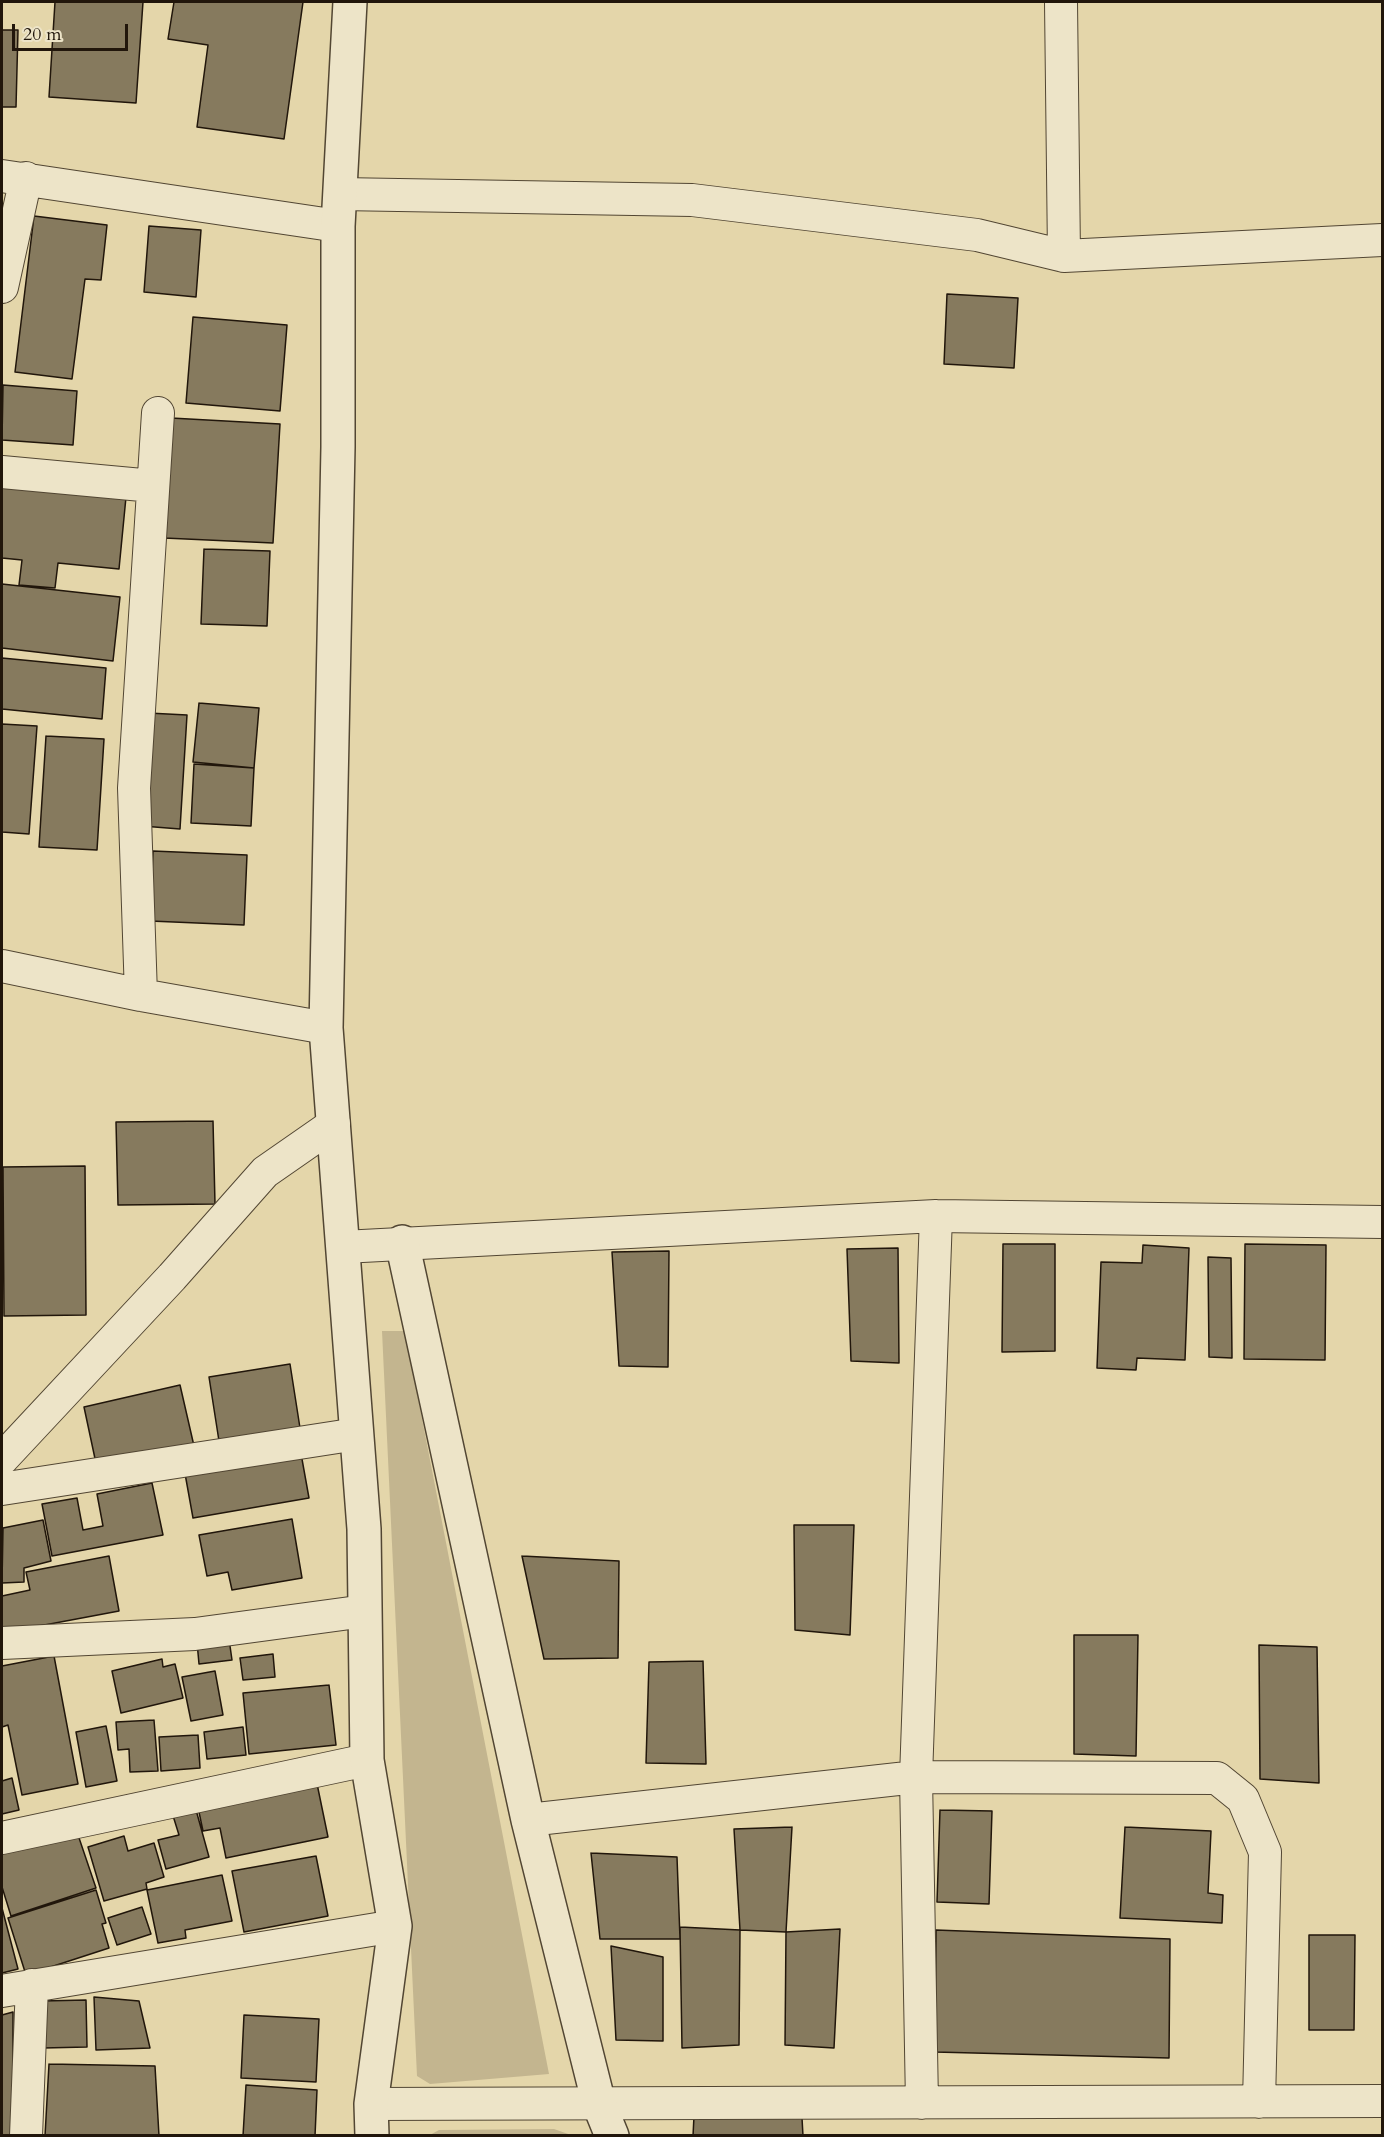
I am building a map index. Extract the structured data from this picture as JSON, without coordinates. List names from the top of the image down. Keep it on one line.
{"scale_bar":"20 m"}
